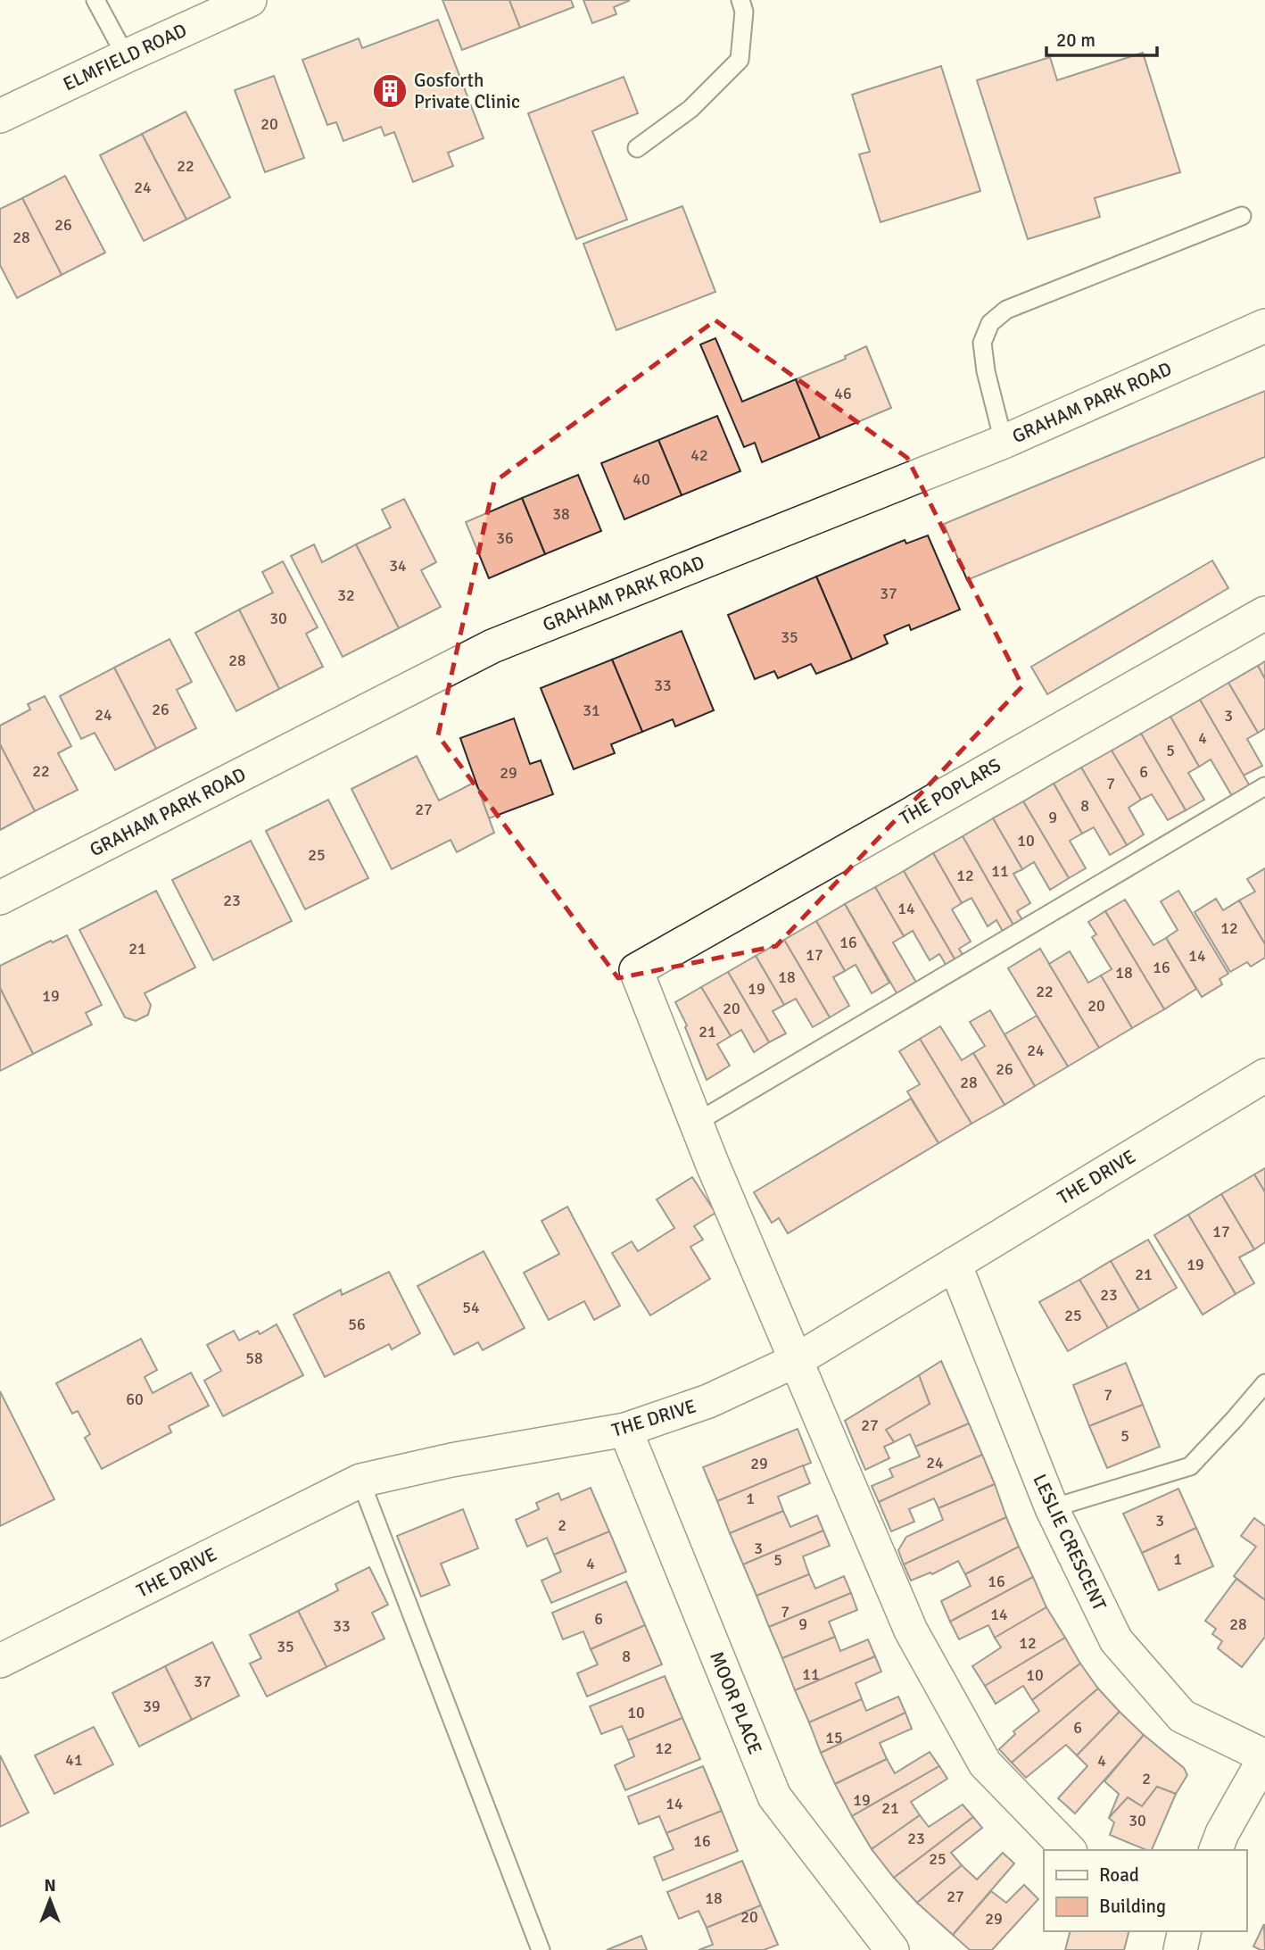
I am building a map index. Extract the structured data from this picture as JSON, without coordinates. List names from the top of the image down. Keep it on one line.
{"streets":{"street":["ELMFIELD ROAD","GRAHAM PARK ROAD","THE POPLARS","THE DRIVE","LESLIE CRESCENT","MOOR PLACE"]},"crossings":[["THE DRIVE","LESLIE CRESCENT"],["THE DRIVE","MOOR PLACE"]],"places":{"building":["Gosforth Private Clinic"]},"house_numbers":["20","22","24","26","28","46","42","40","38","36","34","37","32","30","35","28","33","26","31","24","3","4","5","22","6","29","7","8","27","9","10","25","11","12","23","14","12","16","21","17","14","16","18","18","19","22","19","20","20","21","24","26","28","17","19","21","23","54","25","56","58","7","60","27","5","24","29","1","3","2","3","1","5","4","16","7","14","6","9","28","33","12","35","8","11","10","37","39","10","6","15","12","41","4","2","19","14","21","30","23","16","25","27","18","20","29"],"legend":["Road","Building"],"scale_bar":"20 m","north":"top"}
